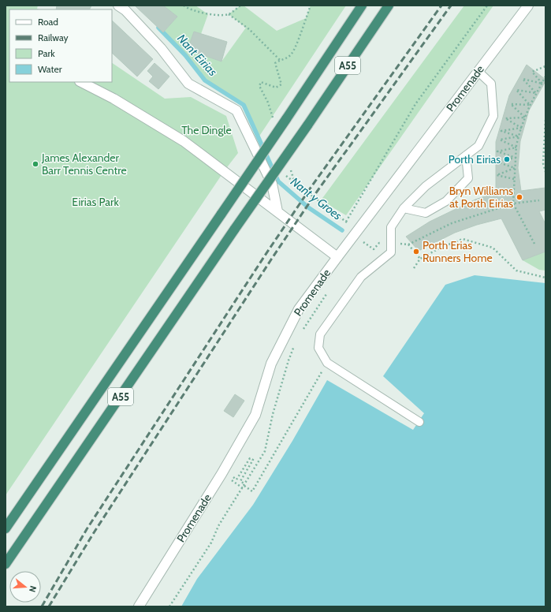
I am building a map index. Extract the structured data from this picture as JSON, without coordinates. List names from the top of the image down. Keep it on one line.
{"streets":{"highway":["A55"],"street":["Promenade"]},"water":["Nant Eirias","Nant y Groes"],"parks":["The Dingle","Eirias Park"],"places":["Porth Eirias","James Alexander Barr Tennis Centre","Bryn Williams at Porth Eirias","Porth Erias Runners Home"],"legend":["Road","Railway","Park","Water"],"north":"right"}
